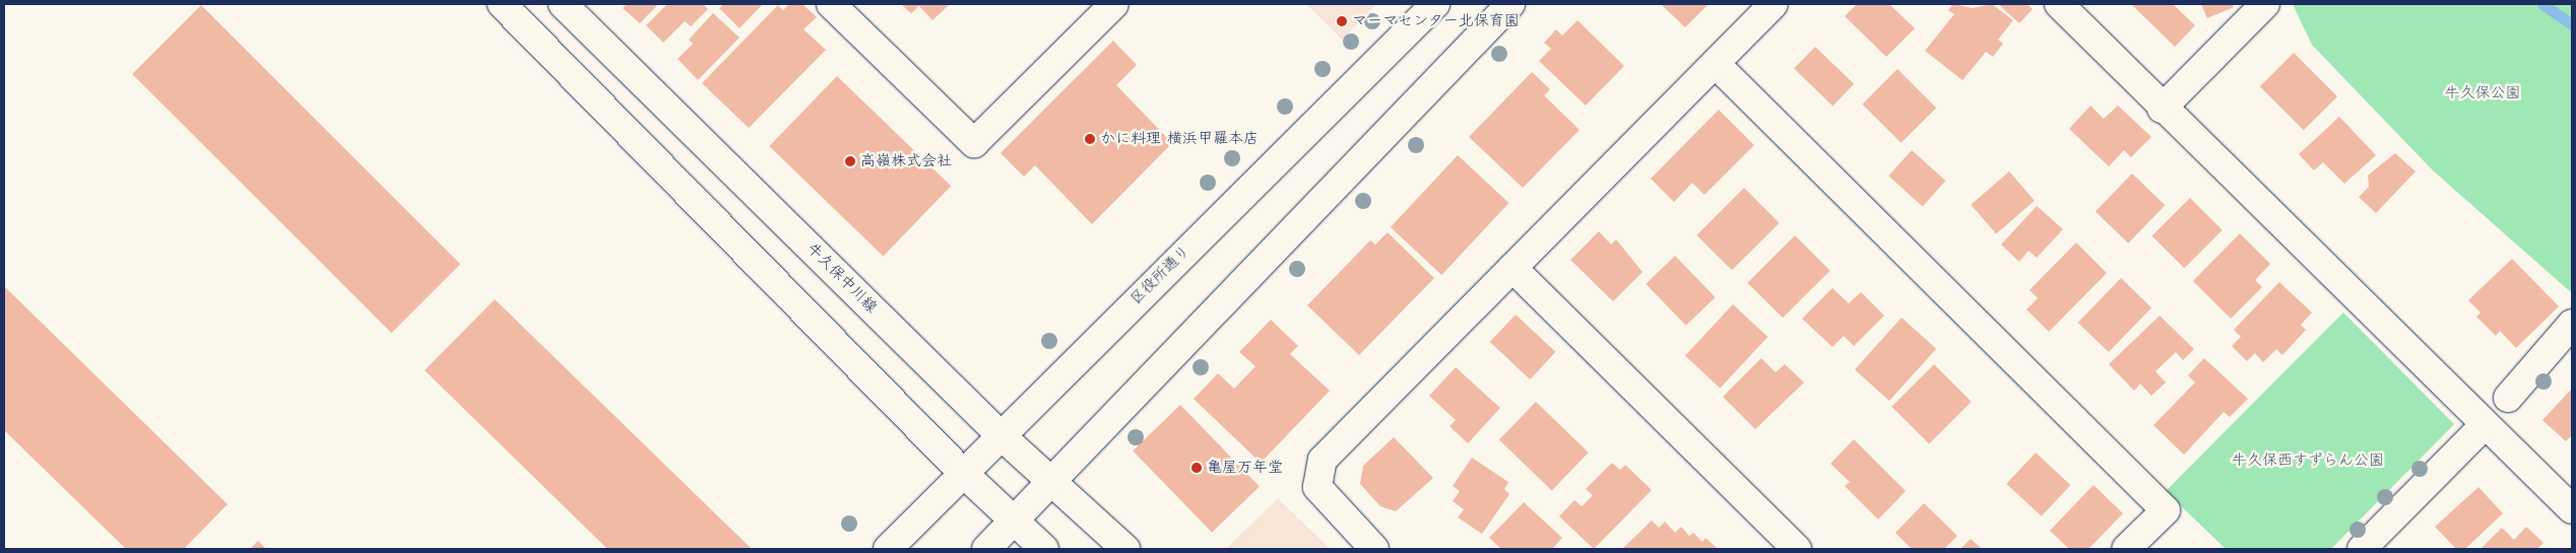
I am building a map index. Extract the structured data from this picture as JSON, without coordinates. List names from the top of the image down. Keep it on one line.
{"streets":{"street":["区役所通り","牛久保中川線"]},"crossings":[["区役所通り","牛久保中川線"]],"parks":["牛久保公園","牛久保西すずらん公園"],"places":["マーマセンター北保育園","かに料理 横浜甲羅本店","高嶺株式会社","亀屋万年堂"]}
